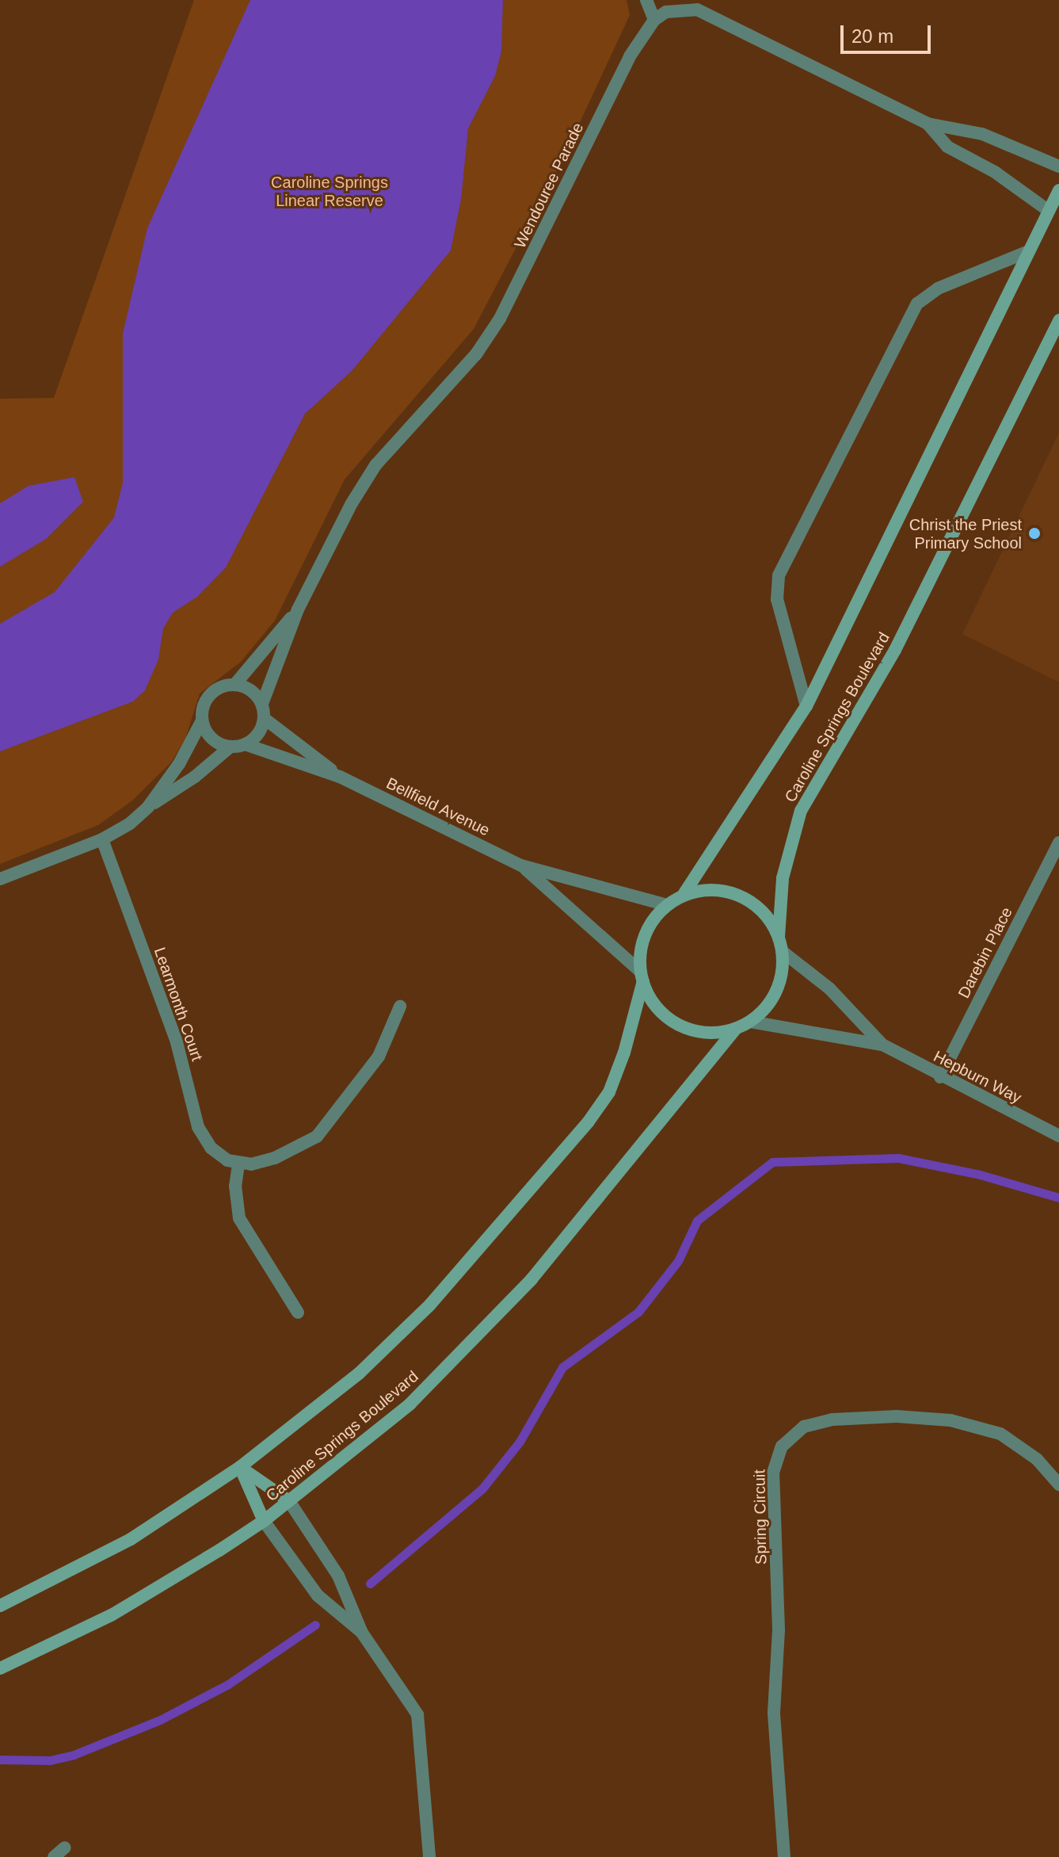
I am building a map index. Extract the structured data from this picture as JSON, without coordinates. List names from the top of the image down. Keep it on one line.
{"streets":{"main road":["Caroline Springs Boulevard"],"street":["Wendouree Parade","Bellfield Avenue","Darebin Place","Learmonth Court","Hepburn Way","Spring Circuit"]},"crossings":[["Wendouree Parade","Bellfield Avenue"],["Caroline Springs Boulevard","Bellfield Avenue"],["Caroline Springs Boulevard","Hepburn Way"],["Bellfield Avenue","Hepburn Way"],["Darebin Place","Hepburn Way"]],"parks":["Caroline Springs Linear Reserve"],"places":["Christ the Priest Primary School"],"scale_bar":"20 m"}
